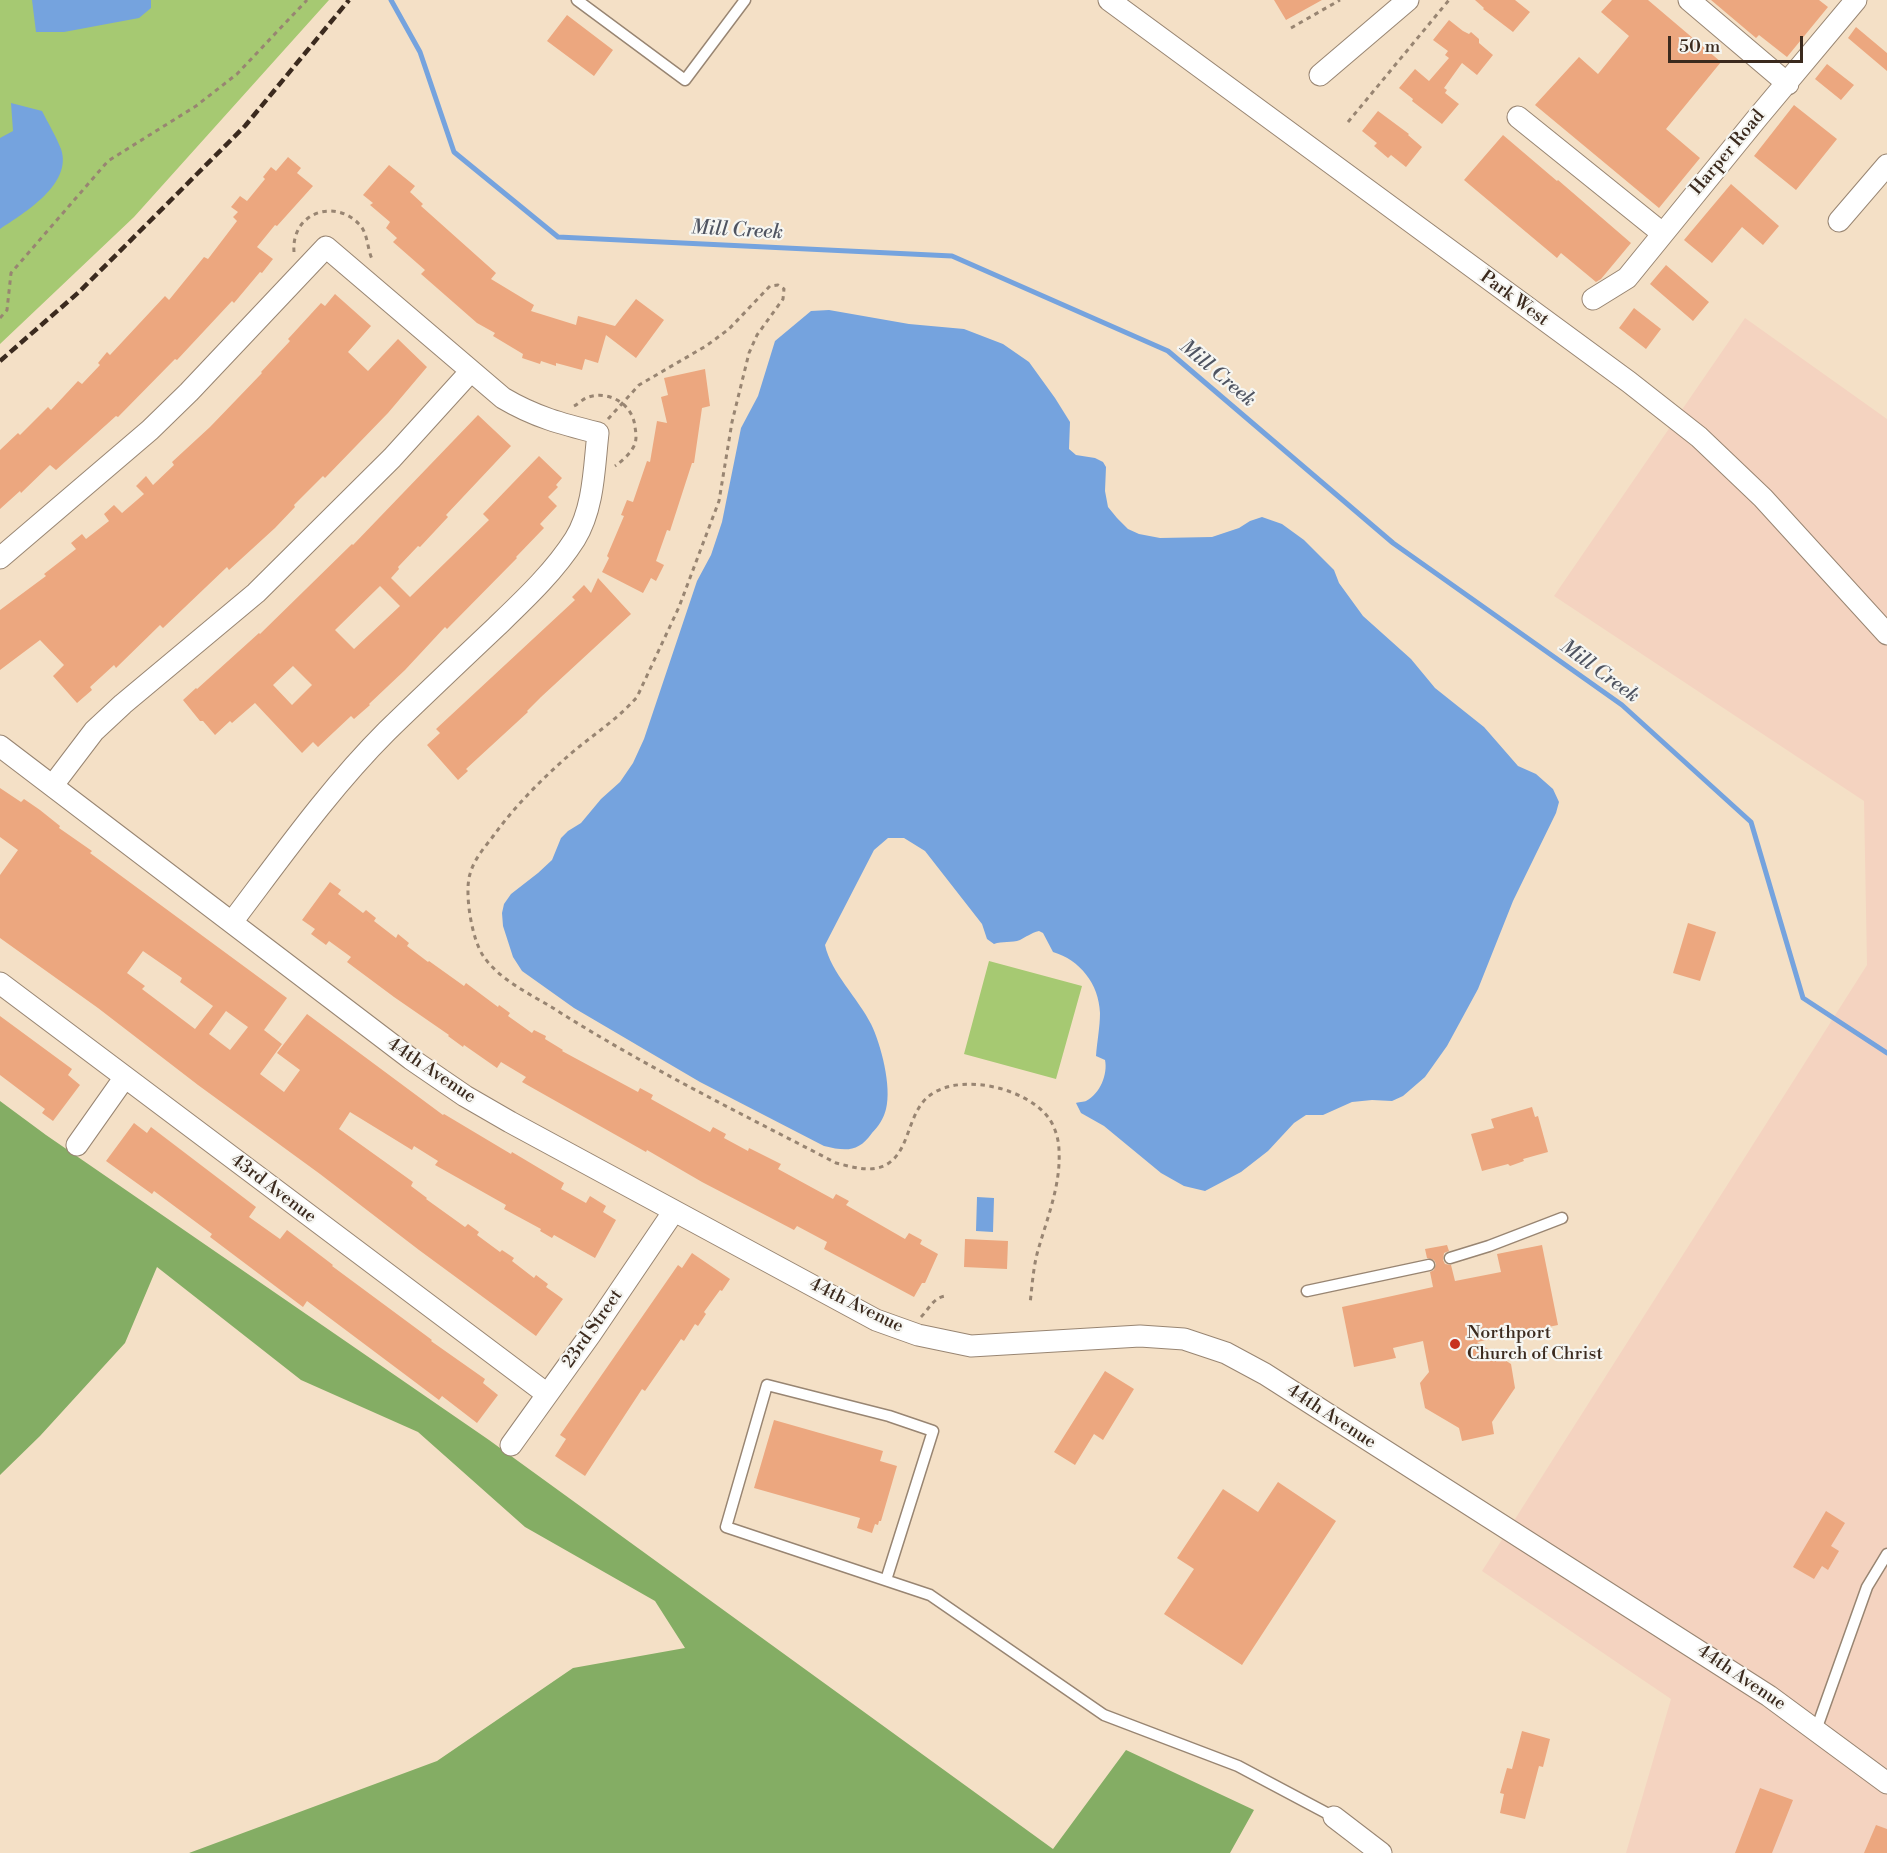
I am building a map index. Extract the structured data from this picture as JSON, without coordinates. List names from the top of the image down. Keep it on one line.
{"streets":{"street":["Harper Road","Park West","44th Avenue","43rd Avenue","23rd Street"]},"crossings":[["44th Avenue","23rd Street"],["43rd Avenue","23rd Street"]],"water":["Mill Creek"],"places":["Northport Church of Christ"],"scale_bar":"50 m"}
